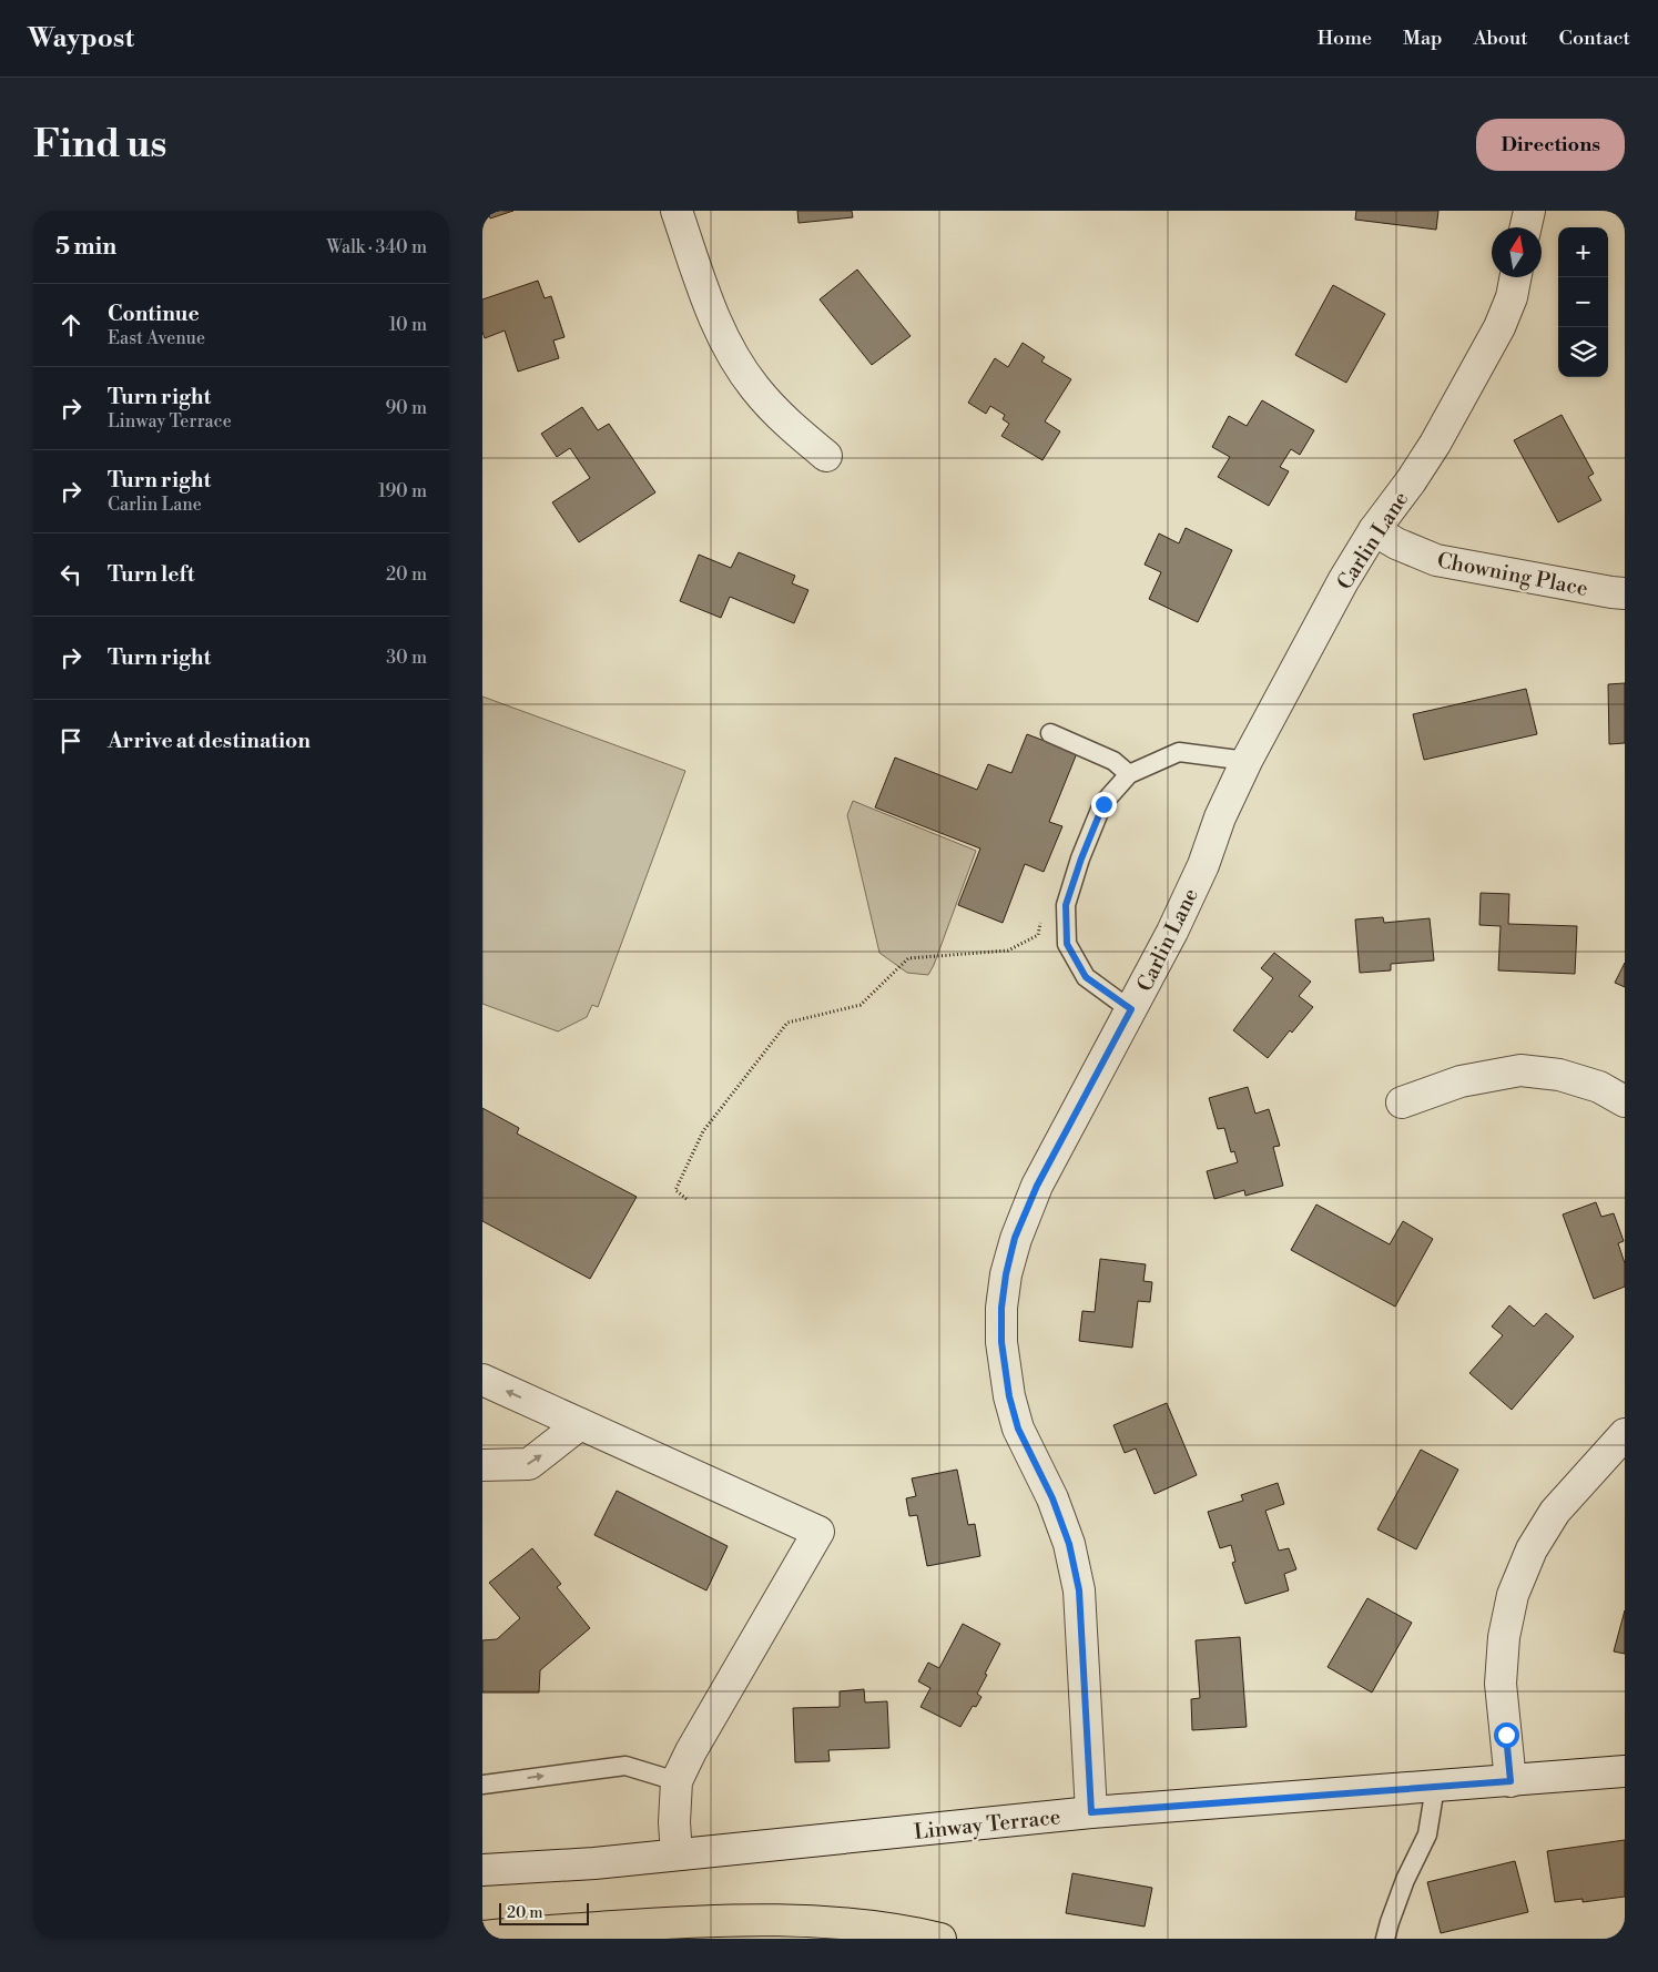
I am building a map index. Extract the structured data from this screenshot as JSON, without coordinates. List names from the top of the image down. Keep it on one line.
{"streets":{"street":["Carlin Lane","Chowning Place","Linway Terrace"]},"crossings":[["Carlin Lane","Chowning Place"],["Carlin Lane","Linway Terrace"]],"scale_bar":"20 m","north":"top","page":{"header":"Waypost","nav":["Home","Map","About","Contact"],"buttons":"Directions","title":"Find us","heading":["5 min","Walk · 340 m"],"map_buttons":["+","−"],"list":[["Continue","East Avenue","10 m"],["Turn right","Linway Terrace","90 m"],["Turn right","Carlin Lane","190 m"],["Turn left","20 m"],["Turn right","30 m"],"Arrive at destination"],"scale":"20 m"}}
